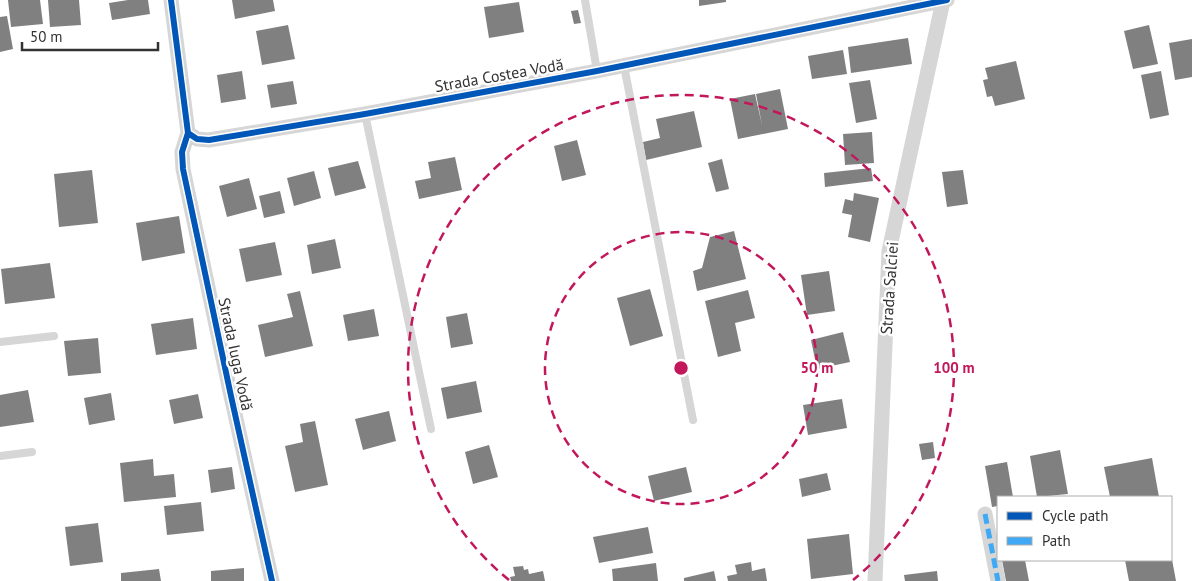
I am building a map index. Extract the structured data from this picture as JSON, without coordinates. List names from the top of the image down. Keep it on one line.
{"streets":{"street":["Strada Costea Vodă","Strada Salciei","Strada Iuga Vodă"]},"crossings":[["Strada Costea Vodă","Strada Salciei"],["Strada Costea Vodă","Strada Iuga Vodă"]],"legend":["Cycle path","Path"],"scale_bar":"50 m","rings":["50 m","100 m"]}
